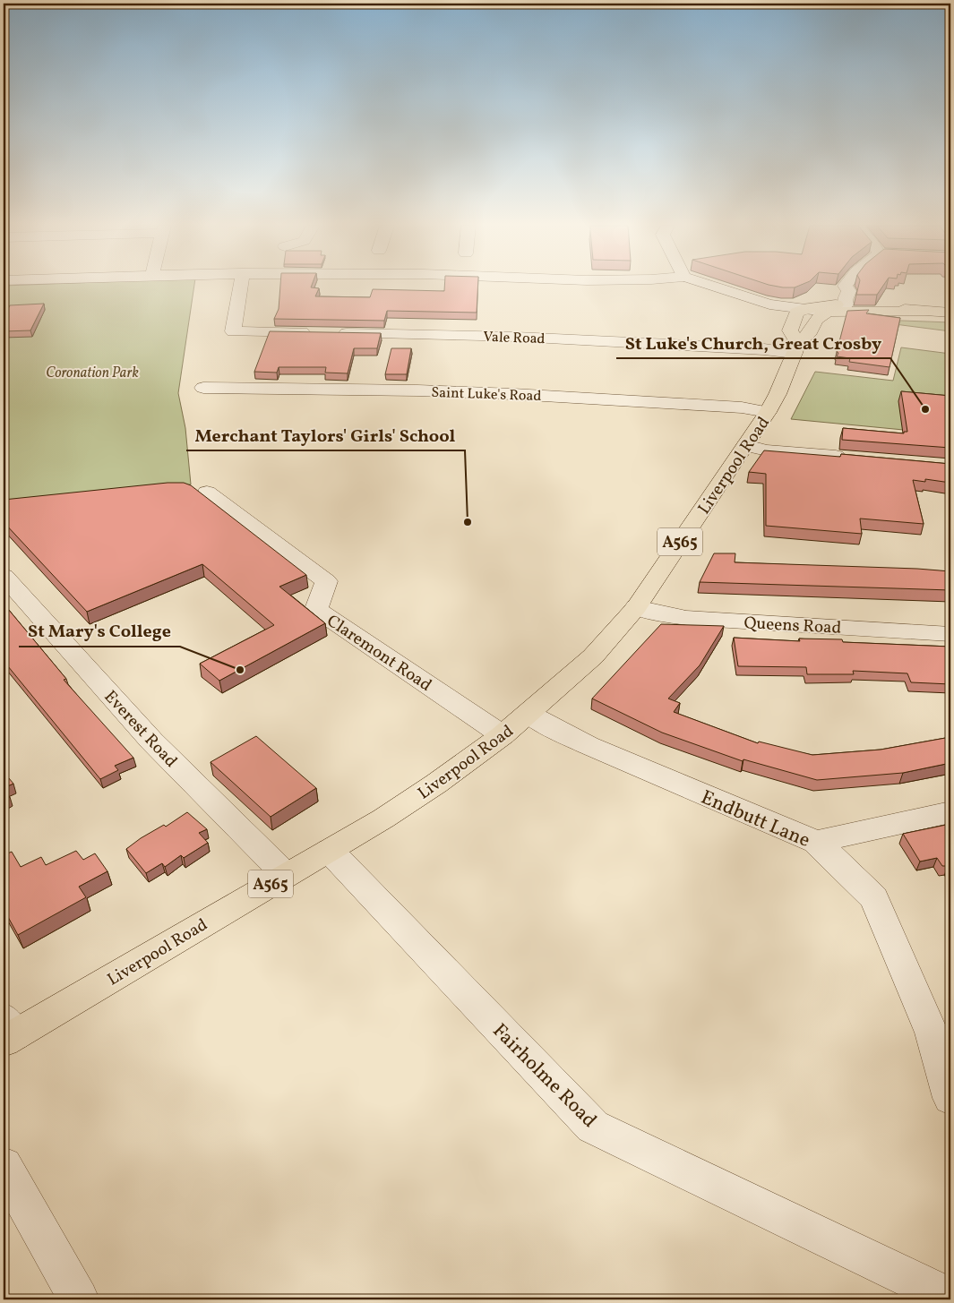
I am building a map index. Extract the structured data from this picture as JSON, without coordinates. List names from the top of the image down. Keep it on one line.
{"streets":{"highway":["Liverpool Road","A565"],"street":["Vale Road","Saint Luke's Road","Queens Road","Claremont Road","Everest Road","Endbutt Lane","Fairholme Road"]},"crossings":[["Vale Road","Liverpool Road"],["Saint Luke's Road","Liverpool Road"],["Liverpool Road","Queens Road"],["Liverpool Road","Claremont Road"],["Liverpool Road","Everest Road"],["Liverpool Road","Endbutt Lane"],["Liverpool Road","Fairholme Road"]],"parks":["Coronation Park"],"places":["St Luke's Church, Great Crosby","Merchant Taylors' Girls' School","St Mary's College"]}
